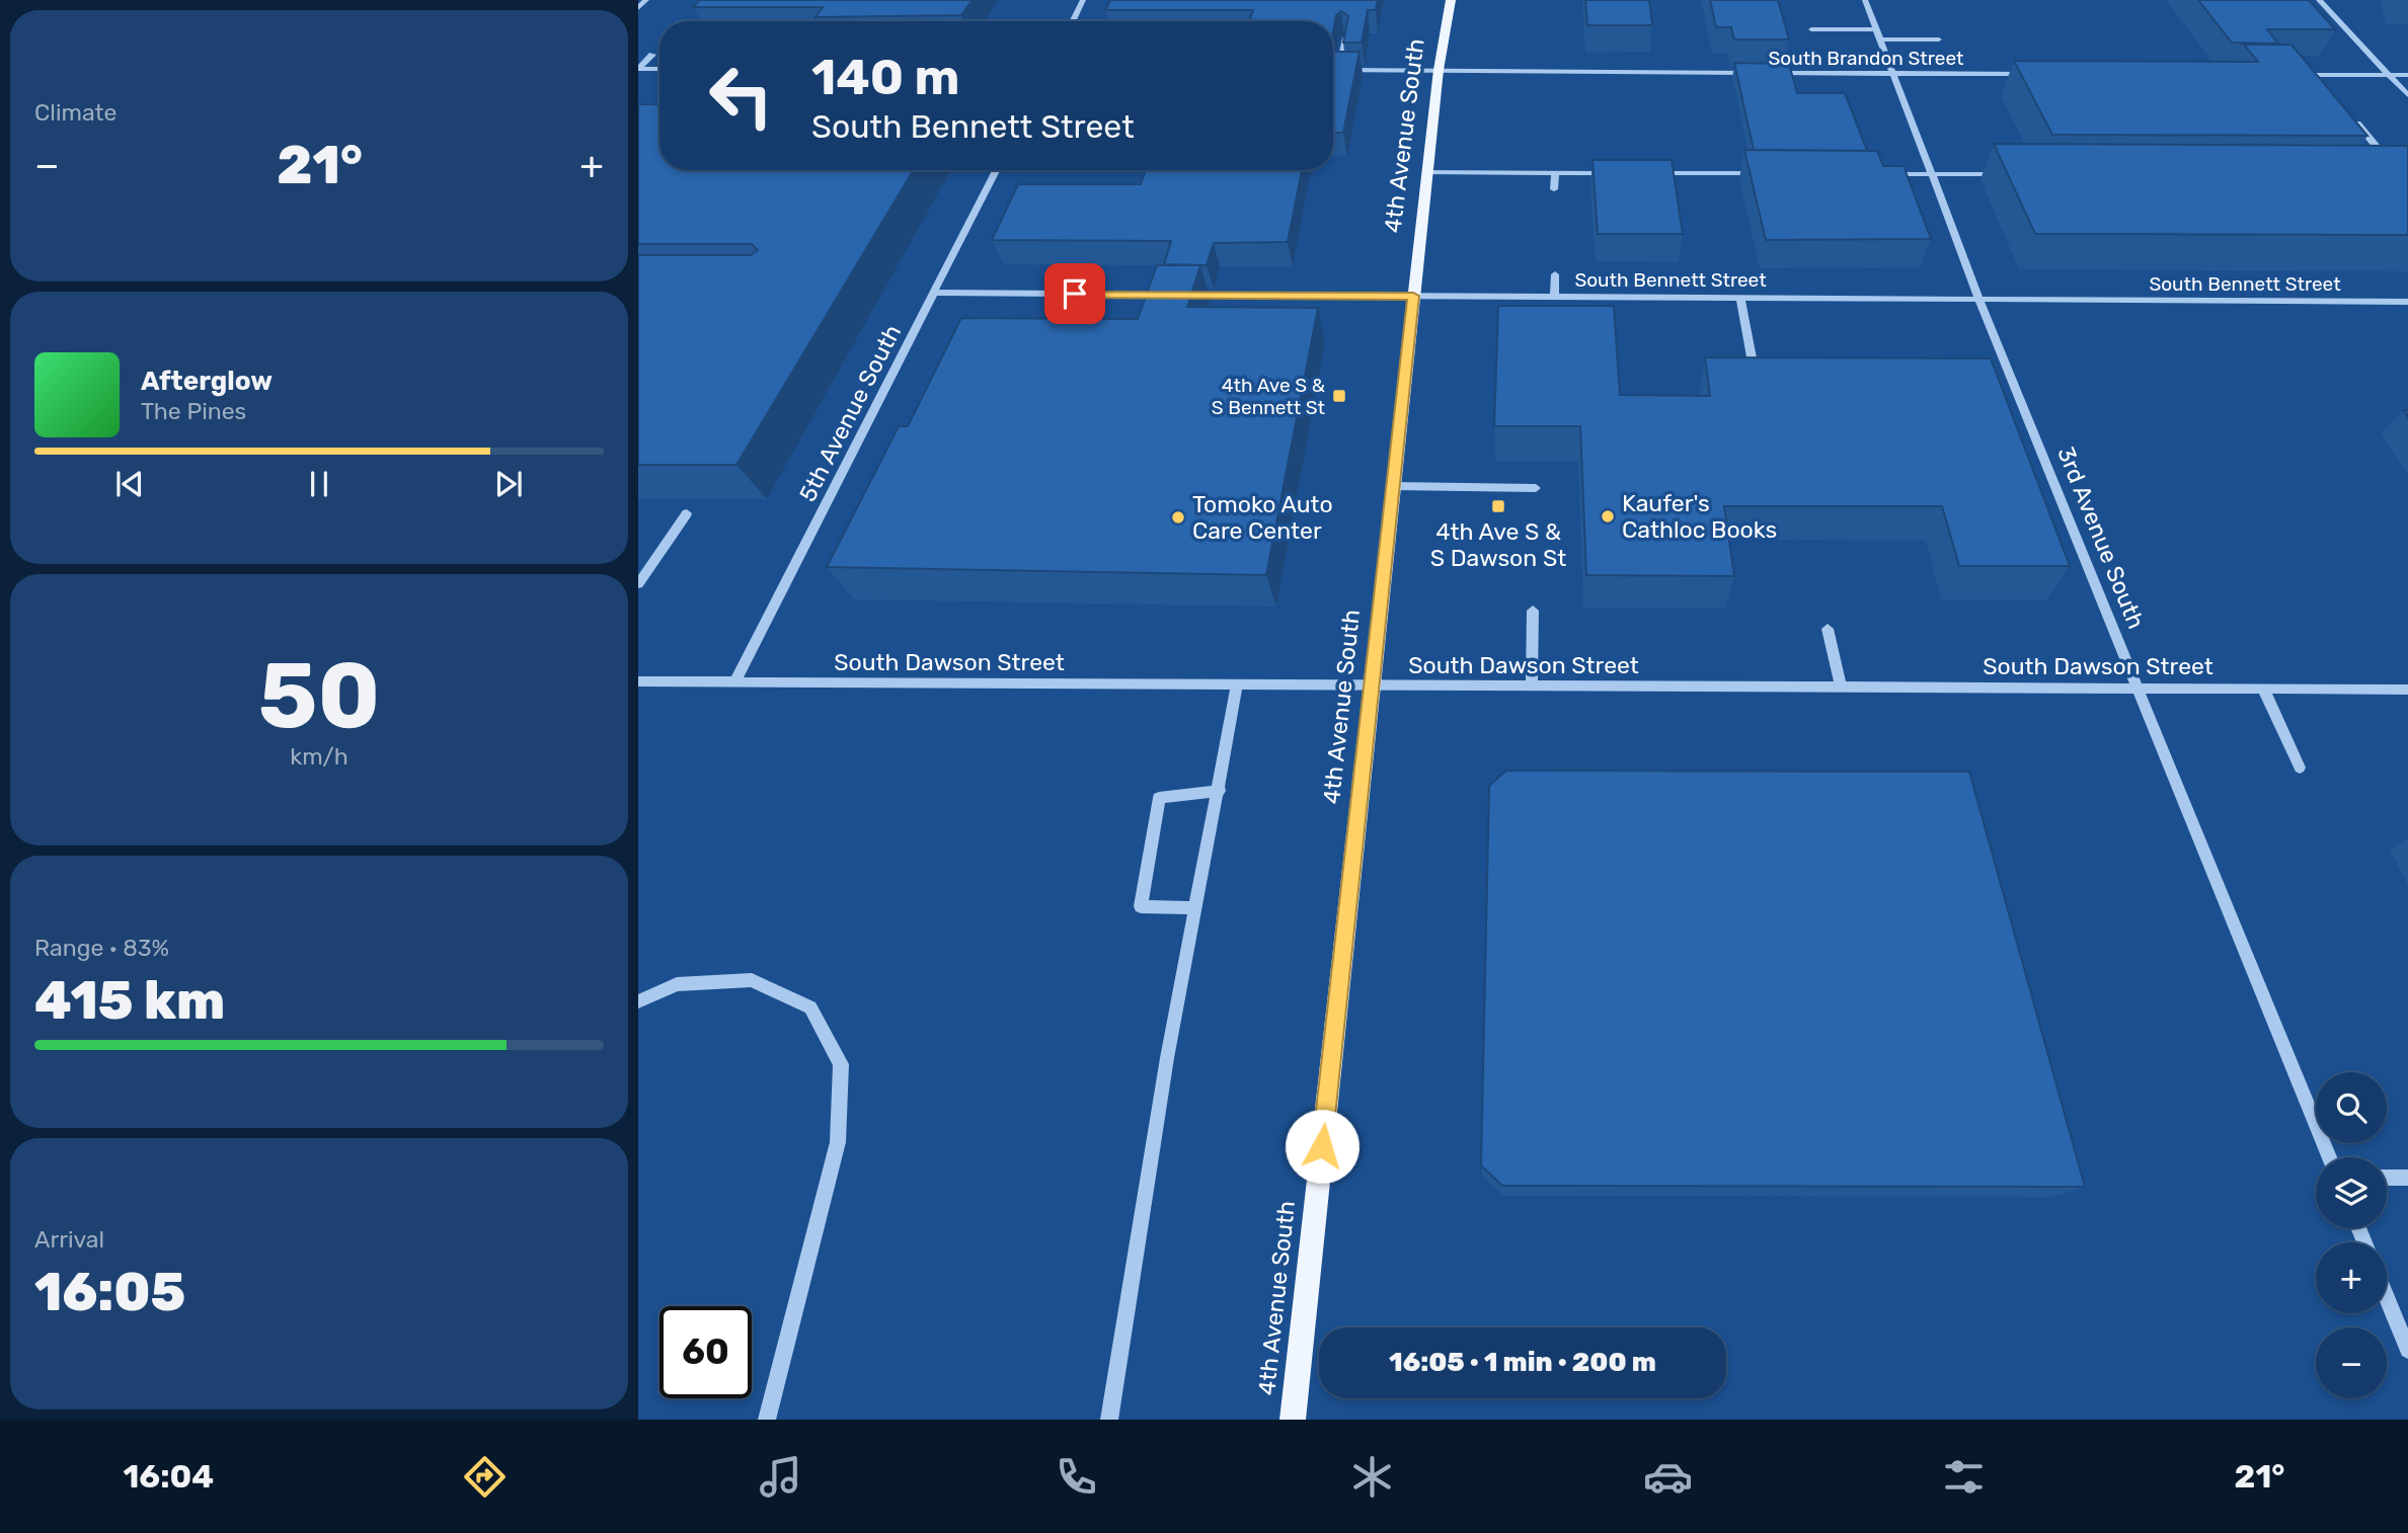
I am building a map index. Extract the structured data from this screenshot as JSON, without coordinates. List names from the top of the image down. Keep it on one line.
{"streets":{"main road":["4th Avenue South"],"street":["South Brandon Street","South Bennett Street","5th Avenue South","3rd Avenue South","South Dawson Street"]},"crossings":[["South Brandon Street","4th Avenue South"],["South Brandon Street","3rd Avenue South"],["4th Avenue South","South Bennett Street"],["4th Avenue South","South Dawson Street"],["South Bennett Street","5th Avenue South"],["South Bennett Street","3rd Avenue South"],["5th Avenue South","South Dawson Street"],["3rd Avenue South","South Dawson Street"]],"places":{"transit":["4th Ave S & S Bennett St","4th Ave S & S Dawson St"],"other":["Kaufer's Cathloc Books","Tomoko Auto Care Center"]},"page":{"tile":["Climate",["50","km/h"],["Range · 83%","415 km"],["Arrival","16:05"]],"turn":["140 m","South Bennett Street"],"heat":["−","21°","+"],"song":["Afterglow","The Pines"],"map_buttons":["+","−"],"limit":"60","trip":"16:05 · 1 min · 200 m","tabs":["16:04","21°"]}}
